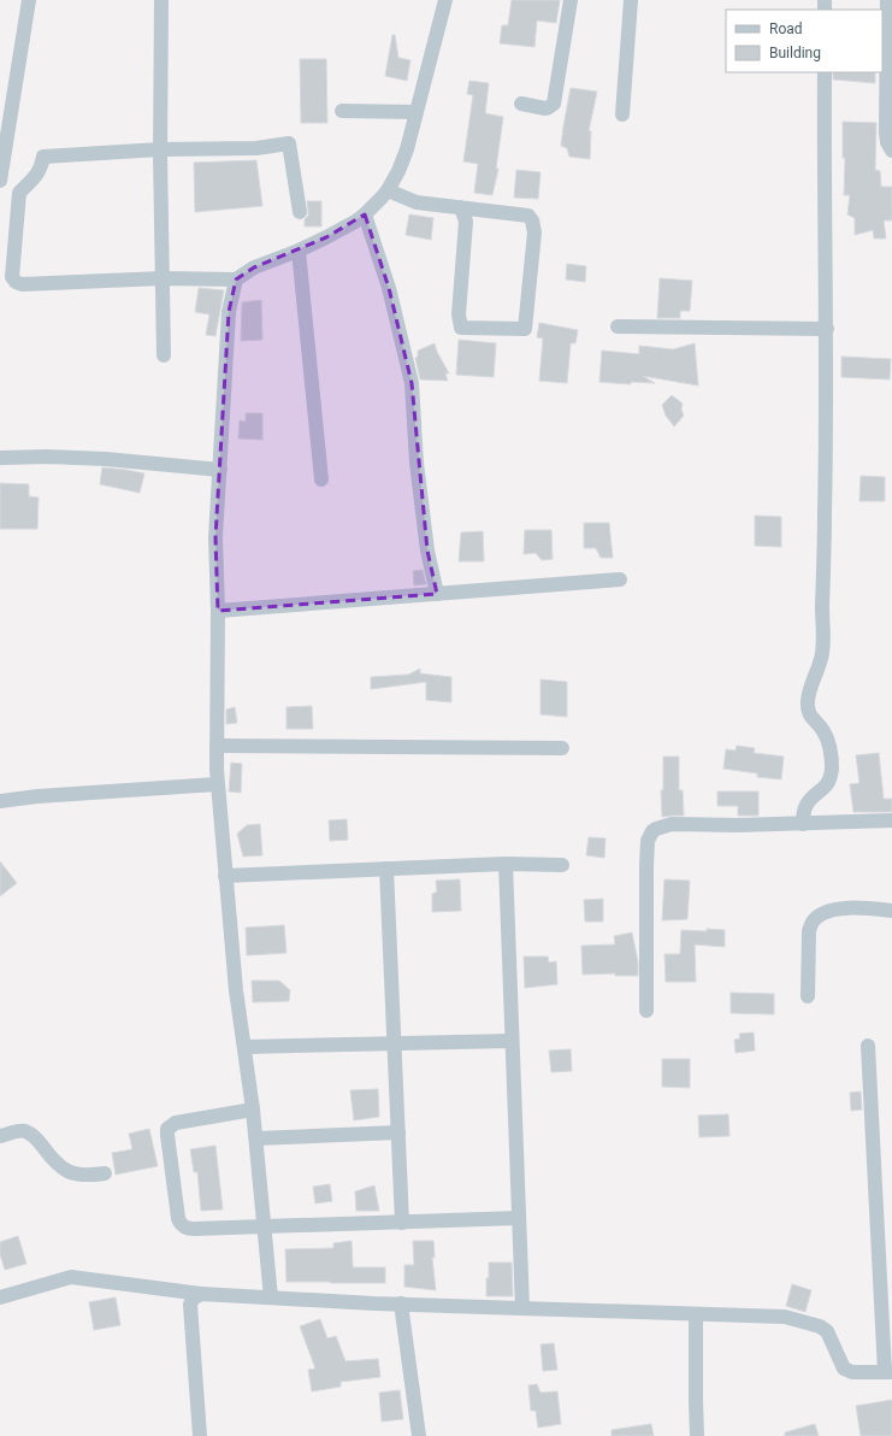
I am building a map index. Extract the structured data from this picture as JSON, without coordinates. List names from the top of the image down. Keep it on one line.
{"legend":["Road","Building"]}
